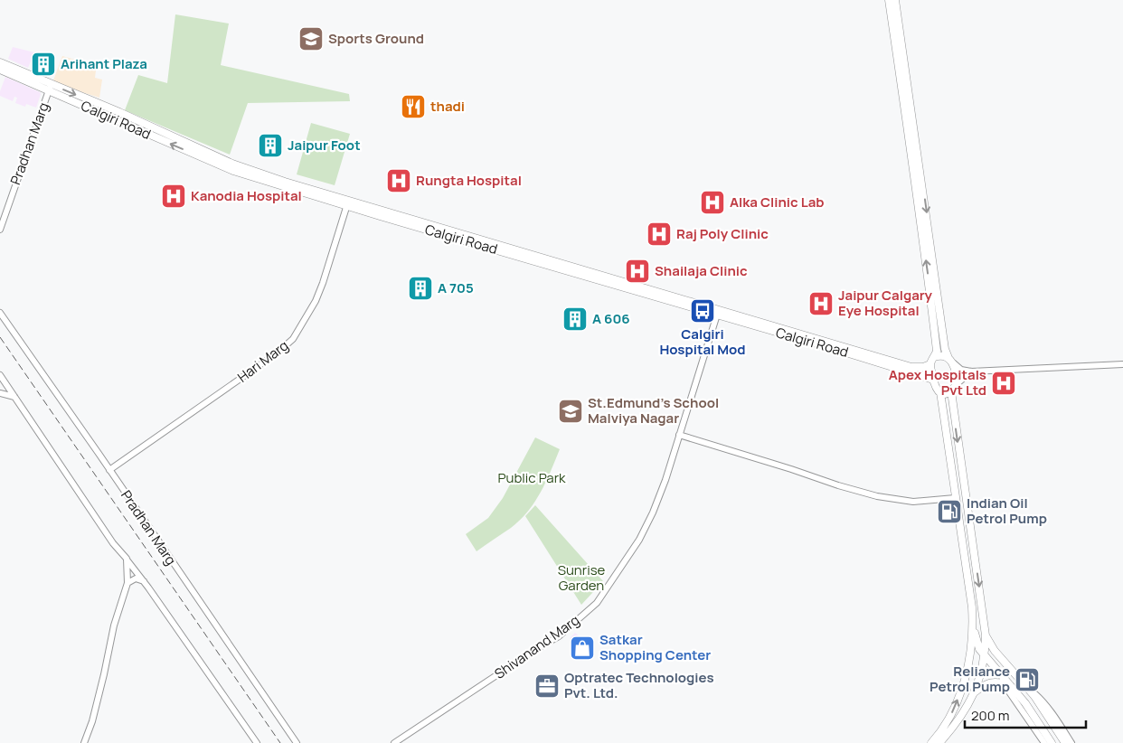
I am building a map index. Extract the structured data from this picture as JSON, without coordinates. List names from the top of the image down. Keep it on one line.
{"streets":{"main road":["Calgiri Road"],"street":["Pradhan Marg","Hari Marg","Shivanand Marg"]},"crossings":[["Calgiri Road","Pradhan Marg"],["Calgiri Road","Hari Marg"],["Calgiri Road","Shivanand Marg"],["Pradhan Marg","Hari Marg"]],"parks":["Public Park","Sunrise Garden"],"places":{"school or university":["Sports Ground","St.Edmund’s School Malviya Nagar"],"building":["Arihant Plaza","Jaipur Foot","A 705","A 606"],"restaurant":["thadi"],"hospital":["Rungta Hospital","Kanodia Hospital","Alka Clinic Lab","Raj Poly Clinic","Shailaja Clinic","Jaipur Calgary Eye Hospital","Apex Hospitals Pvt Ltd"],"bus stop":["Calgiri Hospital Mod"],"fuel station":["Indian Oil Petrol Pump","Reliance Petrol Pump"],"shop":["Satkar Shopping Center"],"office":["Optratec Technologies Pvt. Ltd."]},"scale_bar":"200 m"}
